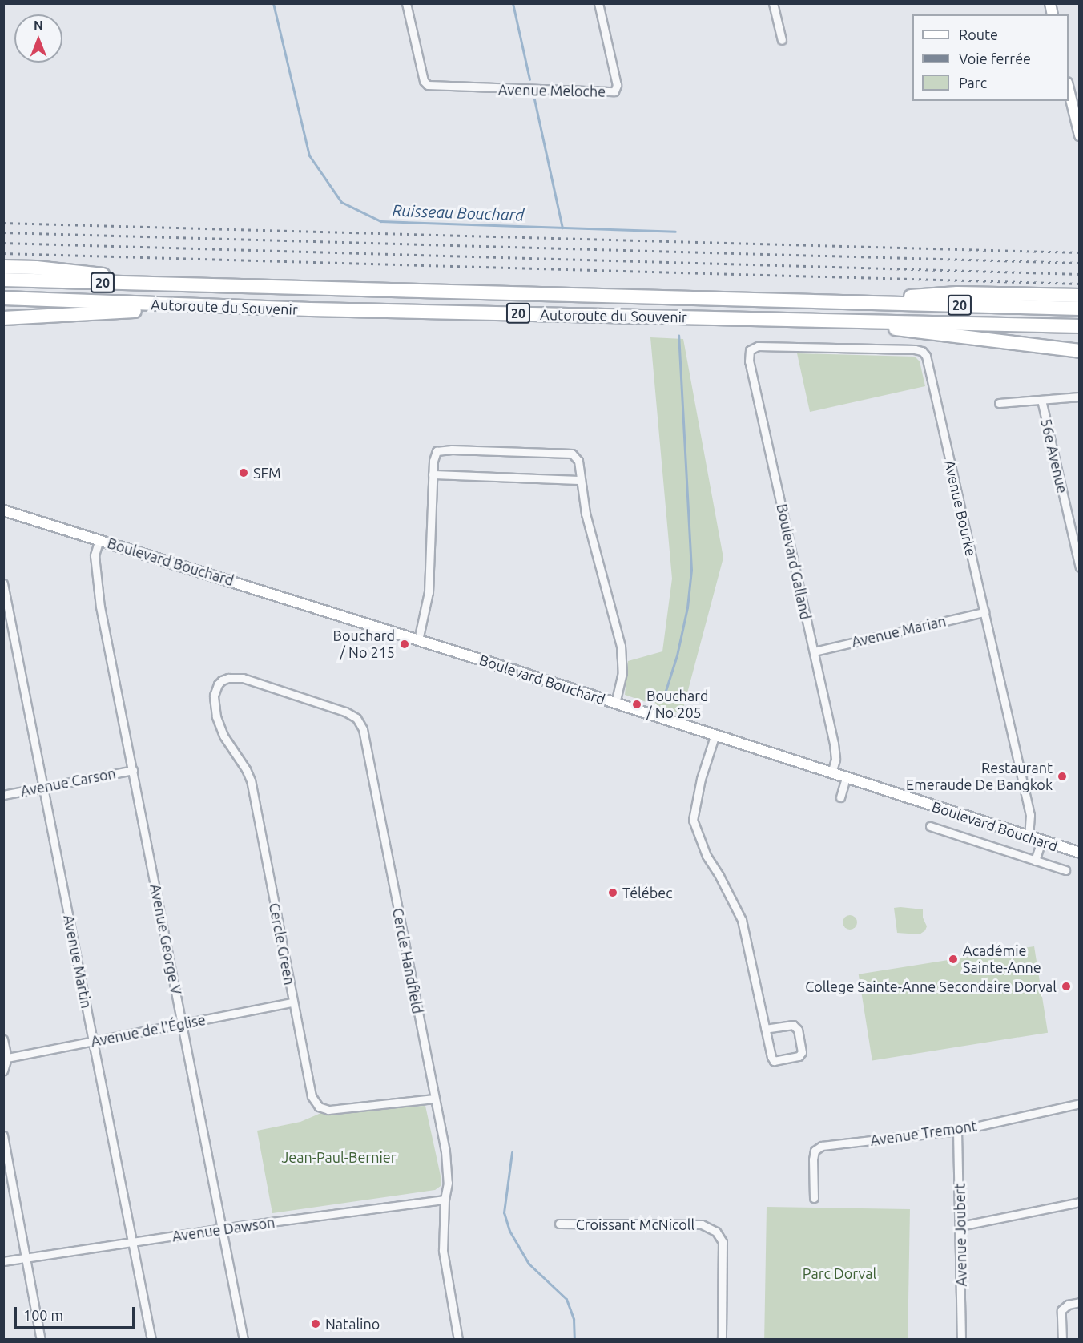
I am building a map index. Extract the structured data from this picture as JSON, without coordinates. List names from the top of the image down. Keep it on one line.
{"streets":{"highway":["20","Autoroute du Souvenir"],"main road":["Boulevard Bouchard"],"street":["Avenue Meloche","56e Avenue","Avenue Bourke","Boulevard Galland","Avenue Marian","Avenue Carson","Avenue George V","Cercle Green","Cercle Handfield","Avenue Martin","Avenue de l'Église","Avenue Tremont","Croissant McNicoll","Avenue Dawson","Avenue Joubert"]},"crossings":[["Avenue Bourke","Boulevard Bouchard"],["Avenue Bourke","Boulevard Galland"],["Avenue Bourke","Avenue Marian"],["Boulevard Bouchard","Boulevard Galland"],["Boulevard Bouchard","Avenue George V"],["Boulevard Galland","Avenue Marian"],["Avenue Carson","Avenue George V"],["Avenue Carson","Avenue Martin"],["Avenue George V","Avenue de l'Église"],["Avenue George V","Avenue Dawson"],["Cercle Green","Cercle Handfield"],["Cercle Green","Avenue de l'Église"],["Cercle Handfield","Avenue Dawson"],["Avenue Martin","Avenue de l'Église"],["Avenue Martin","Avenue Dawson"],["Avenue Tremont","Avenue Joubert"]],"water":["Ruisseau Bouchard"],"parks":["Jean-Paul-Bernier","Parc Dorval"],"places":["SFM","Bouchard / No 215","Bouchard / No 205","Restaurant Emeraude De Bangkok","Télébec","Académie Sainte-Anne","College Sainte-Anne Secondaire Dorval","Natalino"],"legend":["Route","Voie ferrée","Parc"],"scale_bar":"100 m","north":"top"}
